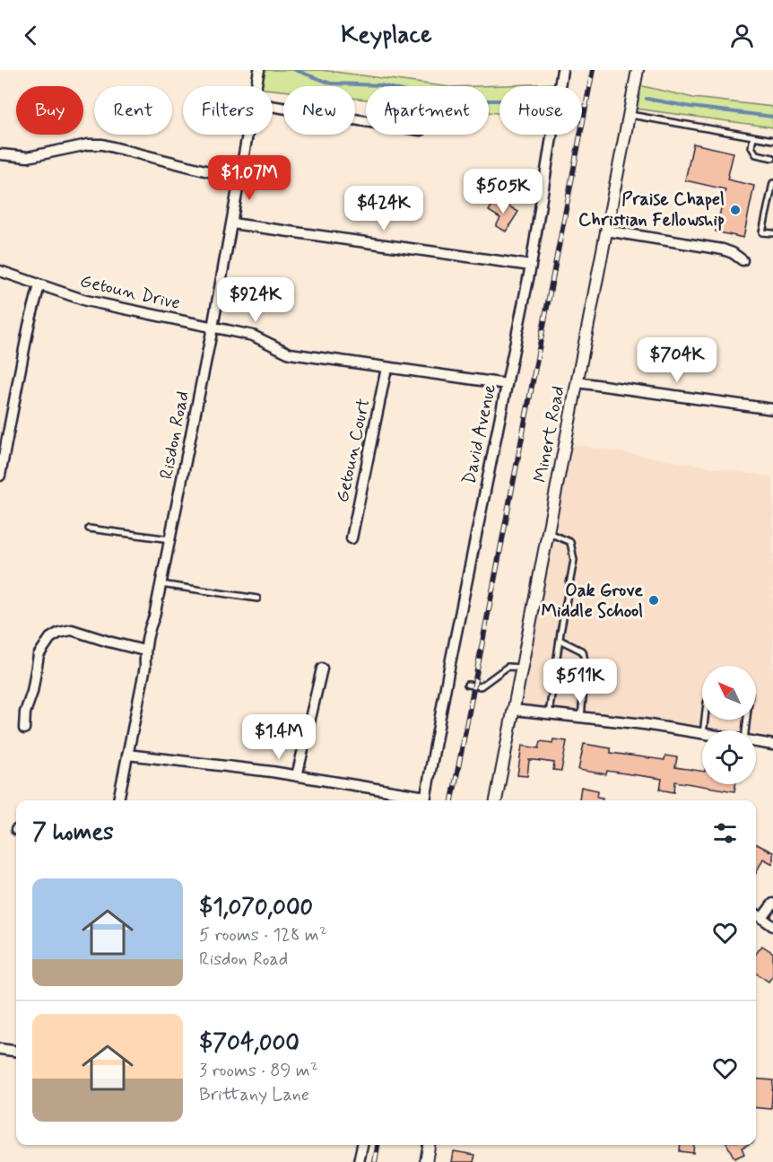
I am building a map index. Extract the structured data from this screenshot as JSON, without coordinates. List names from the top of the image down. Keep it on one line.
{"streets":{"street":["Getoun Drive","David Avenue","Minert Road","Risdon Road","Getoun Court"]},"crossings":[["Getoun Drive","David Avenue"],["Getoun Drive","Risdon Road"],["Getoun Drive","Getoun Court"]],"places":["Praise Chapel Christian Fellowship","Oak Grove Middle School"],"north":"top left","page":{"header":"Keyplace","chip":["Buy","Rent","Filters","New","Apartment","House"],"price":["$1.07M","$505K","$424K","$924K","$704K","$511K","$1.4M"],"heading":"7 homes","list":[{"name":"$1,070,000","note":"5 rooms · 128 m² · Risdon Road"},{"name":"$704,000","note":"3 rooms · 89 m² · Brittany Lane"}]}}
